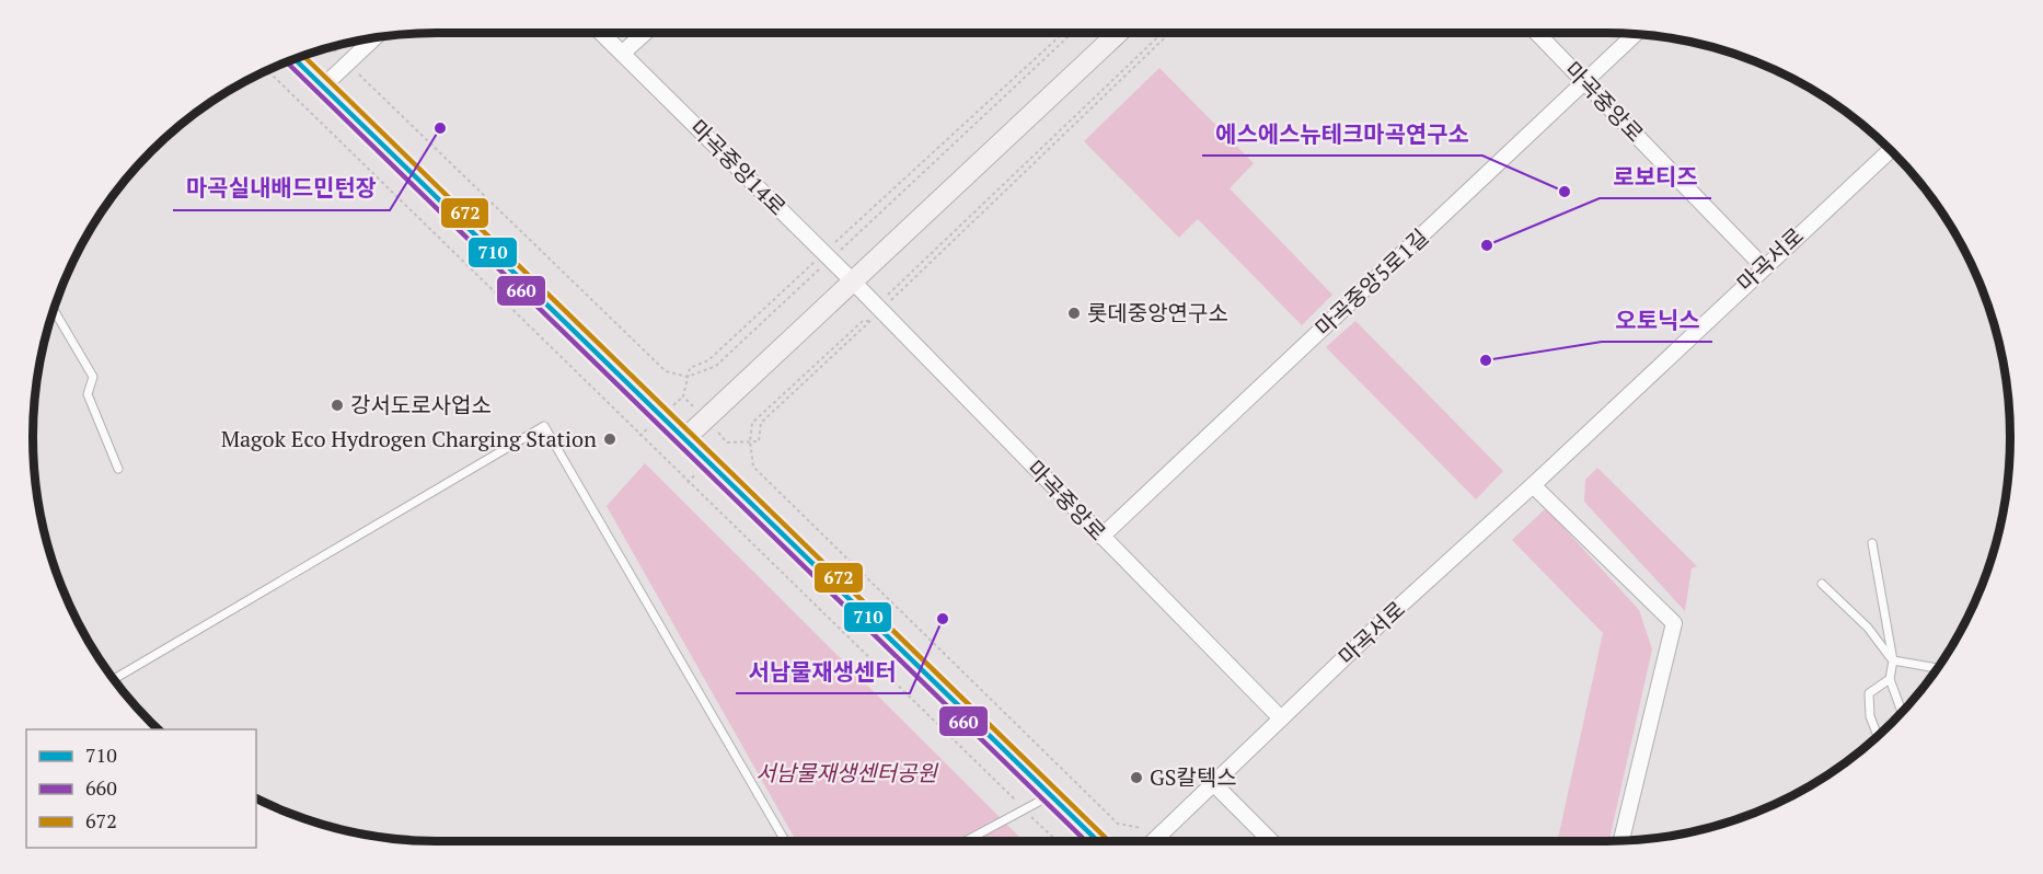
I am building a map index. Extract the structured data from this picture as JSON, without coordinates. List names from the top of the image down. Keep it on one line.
{"streets":{"street":["마곡중앙로","마곡중앙14로","마곡서로","마곡중앙5로1길"]},"crossings":[["마곡중앙로","마곡중앙14로"],["마곡중앙로","마곡서로"],["마곡중앙로","마곡중앙5로1길"]],"parks":["서남물재생센터공원"],"places":["마곡실내배드민턴장","에스에스뉴테크마곡연구소","로보티즈","롯데중앙연구소","오토닉스","강서도로사업소","Magok Eco Hydrogen Charging Station","서남물재생센터","GS칼텍스"],"lines":["transit line 672","transit line 710","transit line 660"],"legend":["710","660","672"]}
